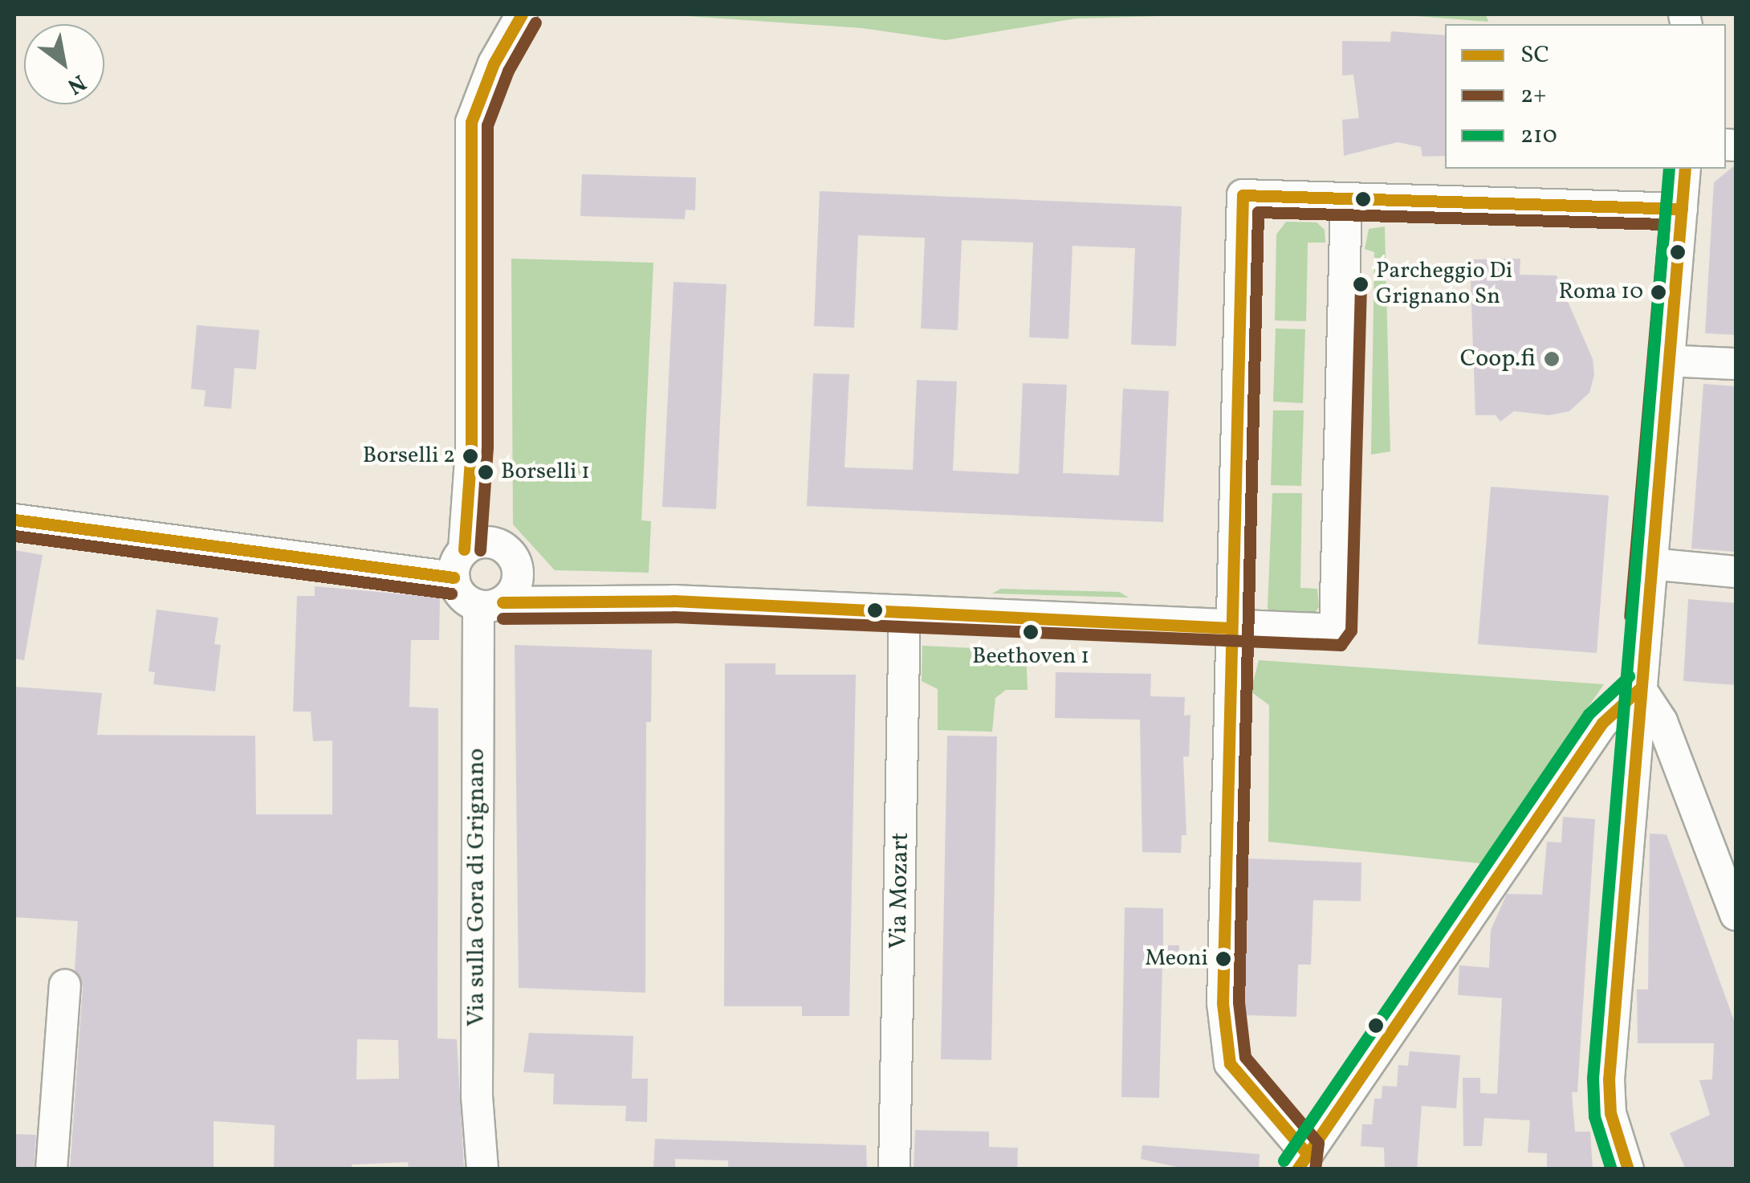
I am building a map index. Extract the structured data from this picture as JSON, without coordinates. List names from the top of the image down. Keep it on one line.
{"streets":{"street":["Via sulla Gora di Grignano","Via Mozart"]},"places":["Parcheggio Di Grignano Sn","Roma 10","Coop.fi","Borselli 2","Borselli 1","Beethoven 1","Meoni"],"lines":["transit line SC","transit line 2+","transit line 210"],"legend":["SC","2+","210"],"north":"bottom right"}
